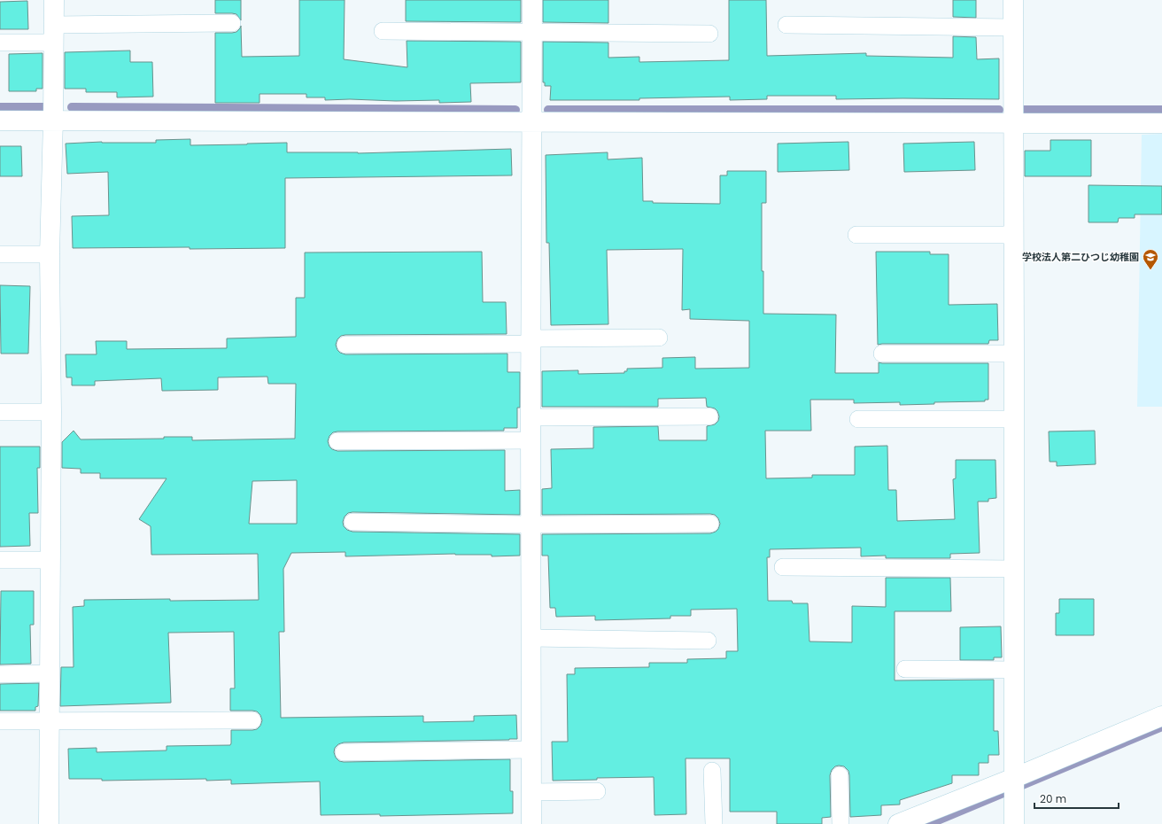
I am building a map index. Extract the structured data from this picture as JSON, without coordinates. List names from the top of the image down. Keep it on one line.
{"places":{"school or university":["学校法人第二ひつじ幼稚園"]},"scale_bar":"20 m"}
